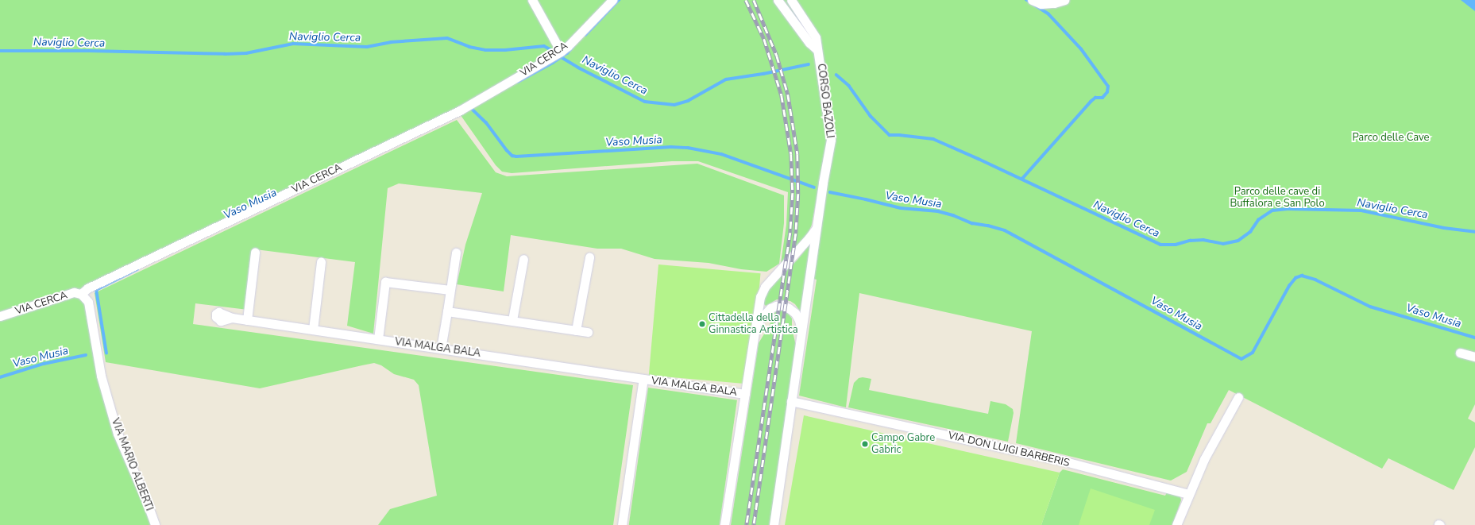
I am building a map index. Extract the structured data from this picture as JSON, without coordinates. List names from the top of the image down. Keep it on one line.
{"streets":{"street":["VIA CERCA","CORSO BAZOLI","VIA MALGA BALA","VIA DON LUIGI BARBERIS","VIA MARIO ALBERTI"]},"crossings":[["VIA CERCA","VIA MARIO ALBERTI"],["CORSO BAZOLI","VIA DON LUIGI BARBERIS"]],"water":["Naviglio Cerca","Vaso Musia"],"parks":["Parco delle Cave","Parco delle cave di Buffalora e San Polo"],"places":["Cittadella della Ginnastica Artistica","Campo Gabre Gabric"]}
